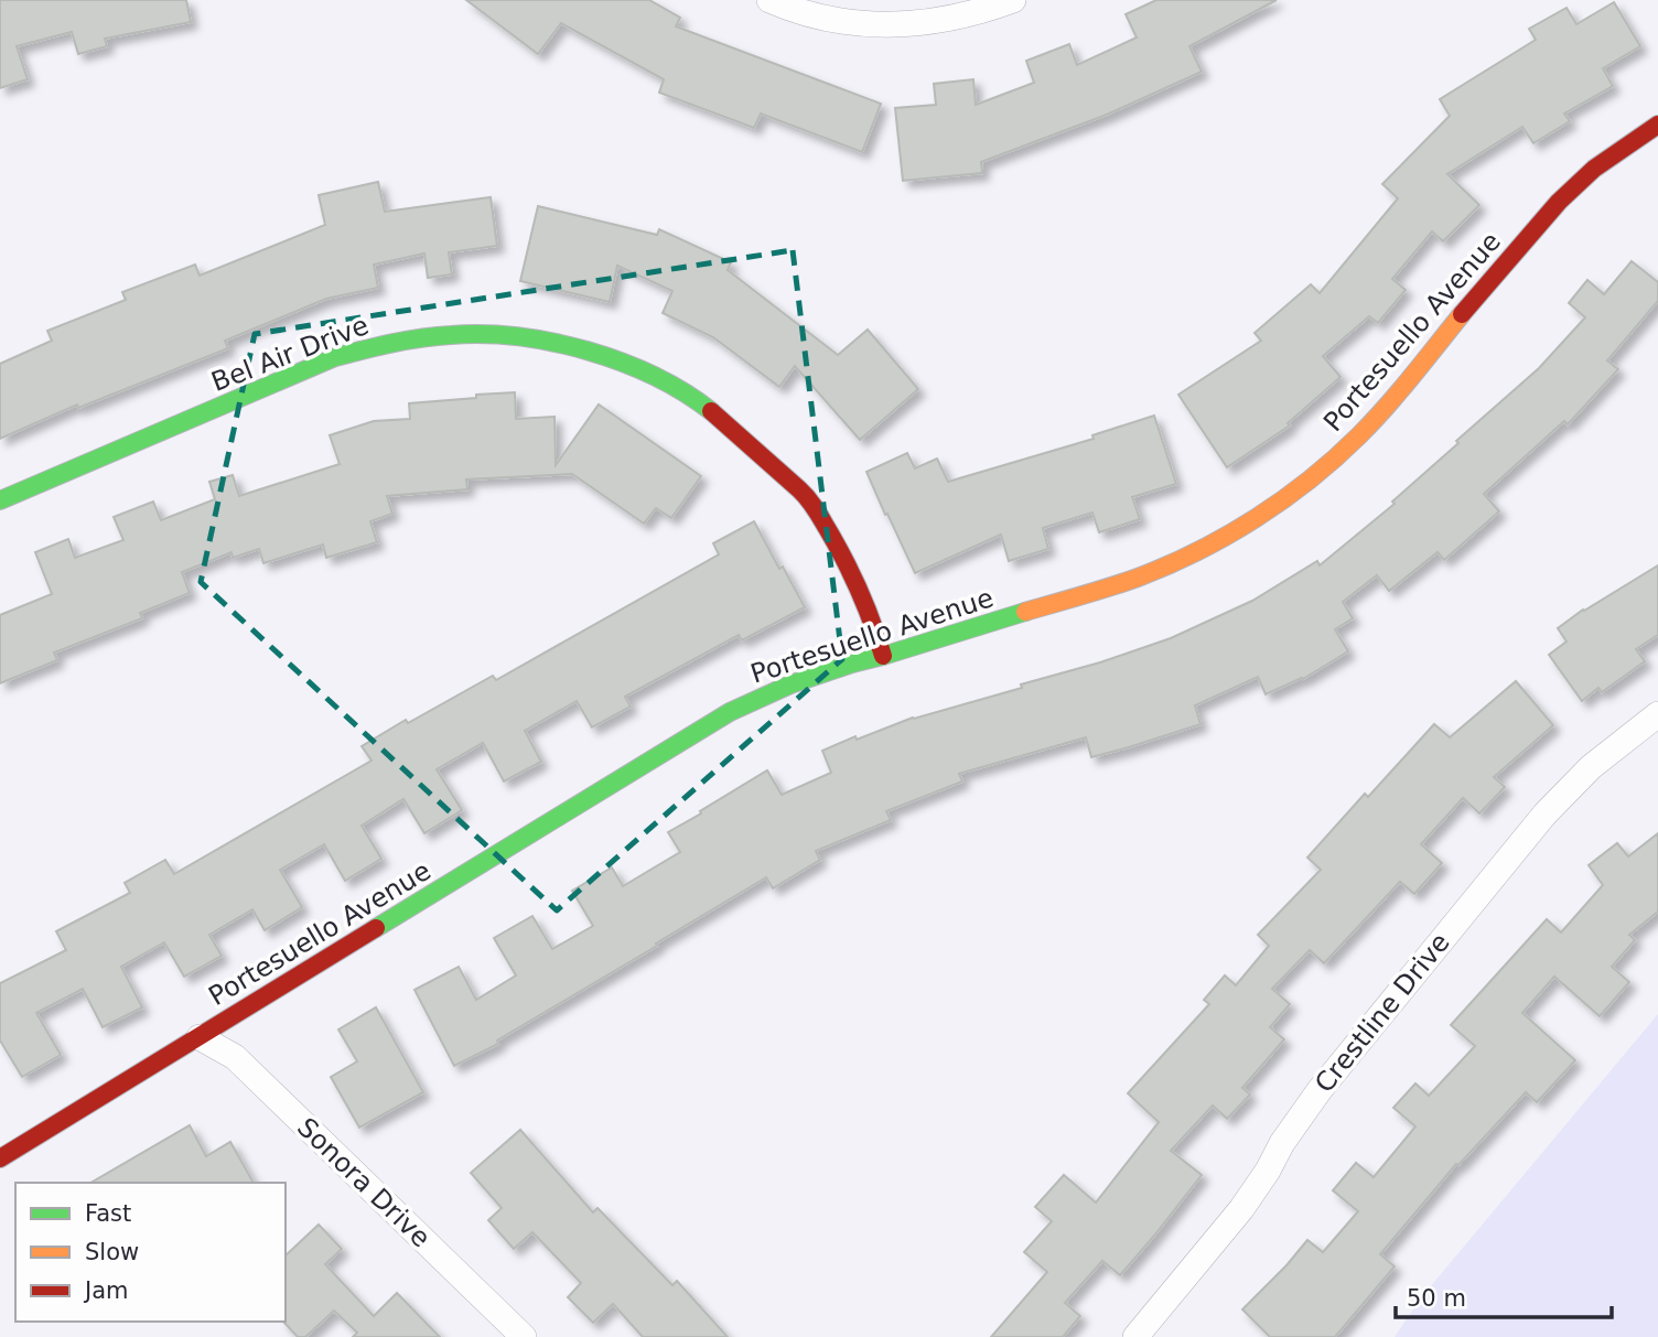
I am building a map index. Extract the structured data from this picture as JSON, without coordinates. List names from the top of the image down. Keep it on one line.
{"streets":{"street":["Portesuello Avenue","Bel Air Drive","Crestline Drive","Sonora Drive"]},"crossings":[["Portesuello Avenue","Bel Air Drive"],["Portesuello Avenue","Sonora Drive"]],"legend":["Fast","Slow","Jam"],"scale_bar":"50 m"}
